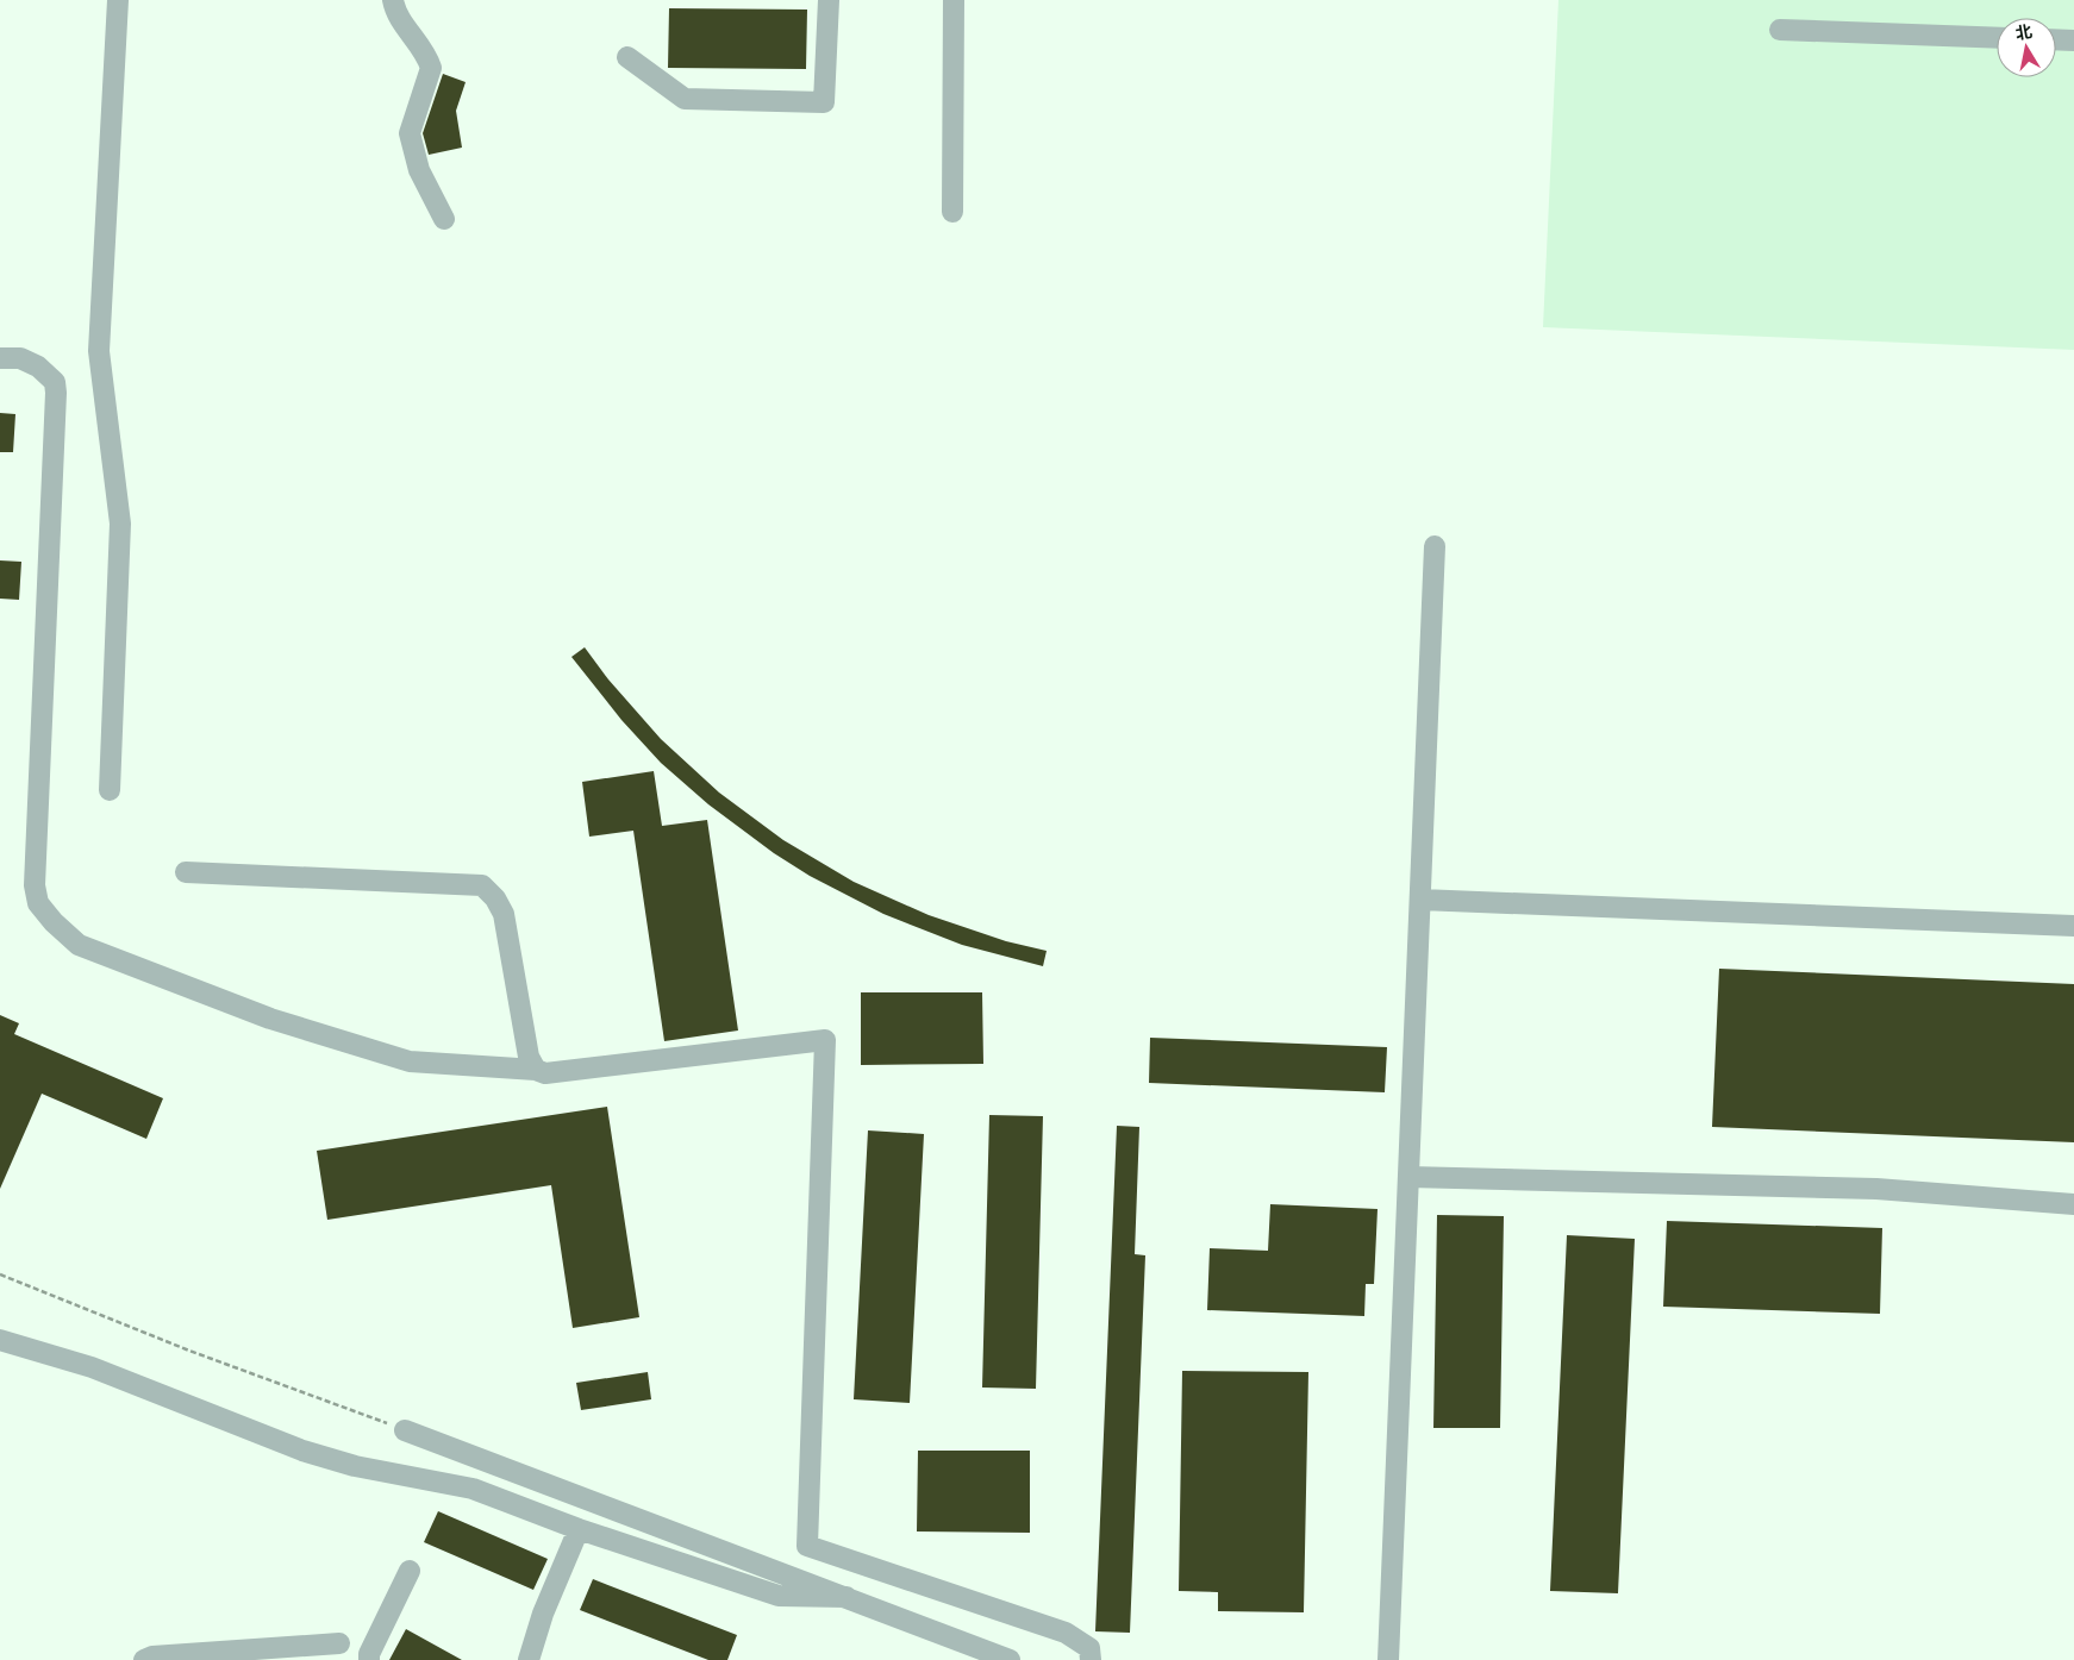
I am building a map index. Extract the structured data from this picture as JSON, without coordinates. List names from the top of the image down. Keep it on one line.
{"north":"top"}
